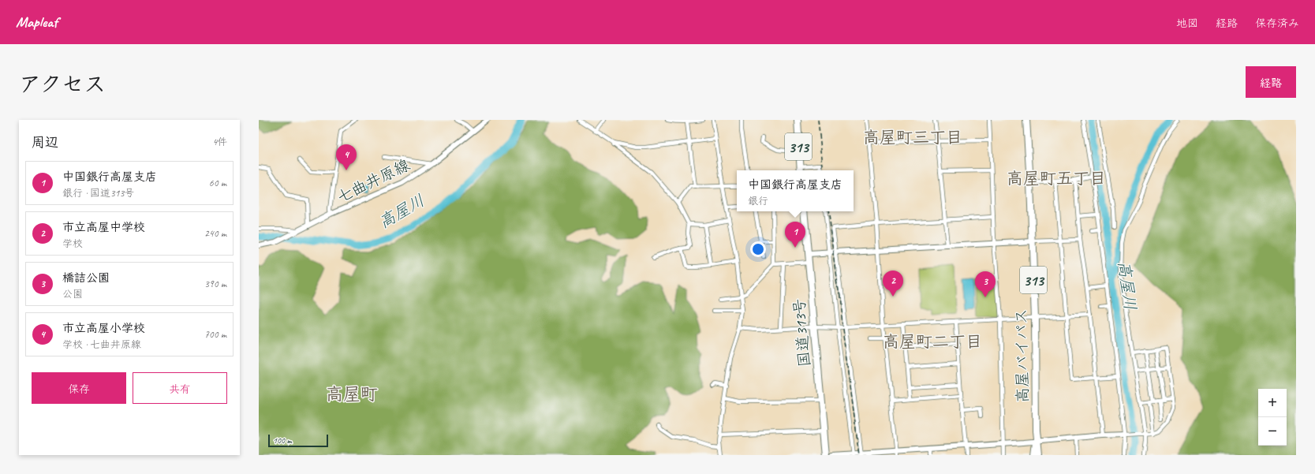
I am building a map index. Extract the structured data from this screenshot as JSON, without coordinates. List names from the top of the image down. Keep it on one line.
{"streets":{"highway":["313","国道313号","高屋バイパス"],"street":["七曲井原線"]},"crossings":[["313","高屋バイパス"]],"districts":["高屋町三丁目","高屋町五丁目","高屋町二丁目","高屋町"],"water":["高屋川"],"scale_bar":"100 m","page":{"header":"Mapleaf","nav":["地図","経路","保存済み"],"title":"アクセス","buttons":["経路",["保存","共有"]],"heading":["周辺","4件"],"pins":["4","1","2","3"],"list":[{"mark":"1","name":"中国銀行高屋支店","note":"銀行 · 国道313号","value":"60 m"},{"mark":"2","name":"市立高屋中学校","note":"学校","value":"240 m"},{"mark":"3","name":"橋詰公園","note":"公園","value":"390 m"},{"mark":"4","name":"市立高屋小学校","note":"学校 · 七曲井原線","value":"700 m"}],"popup":["中国銀行高屋支店","銀行"],"map_buttons":["+","−"],"scale":"100 m"}}
